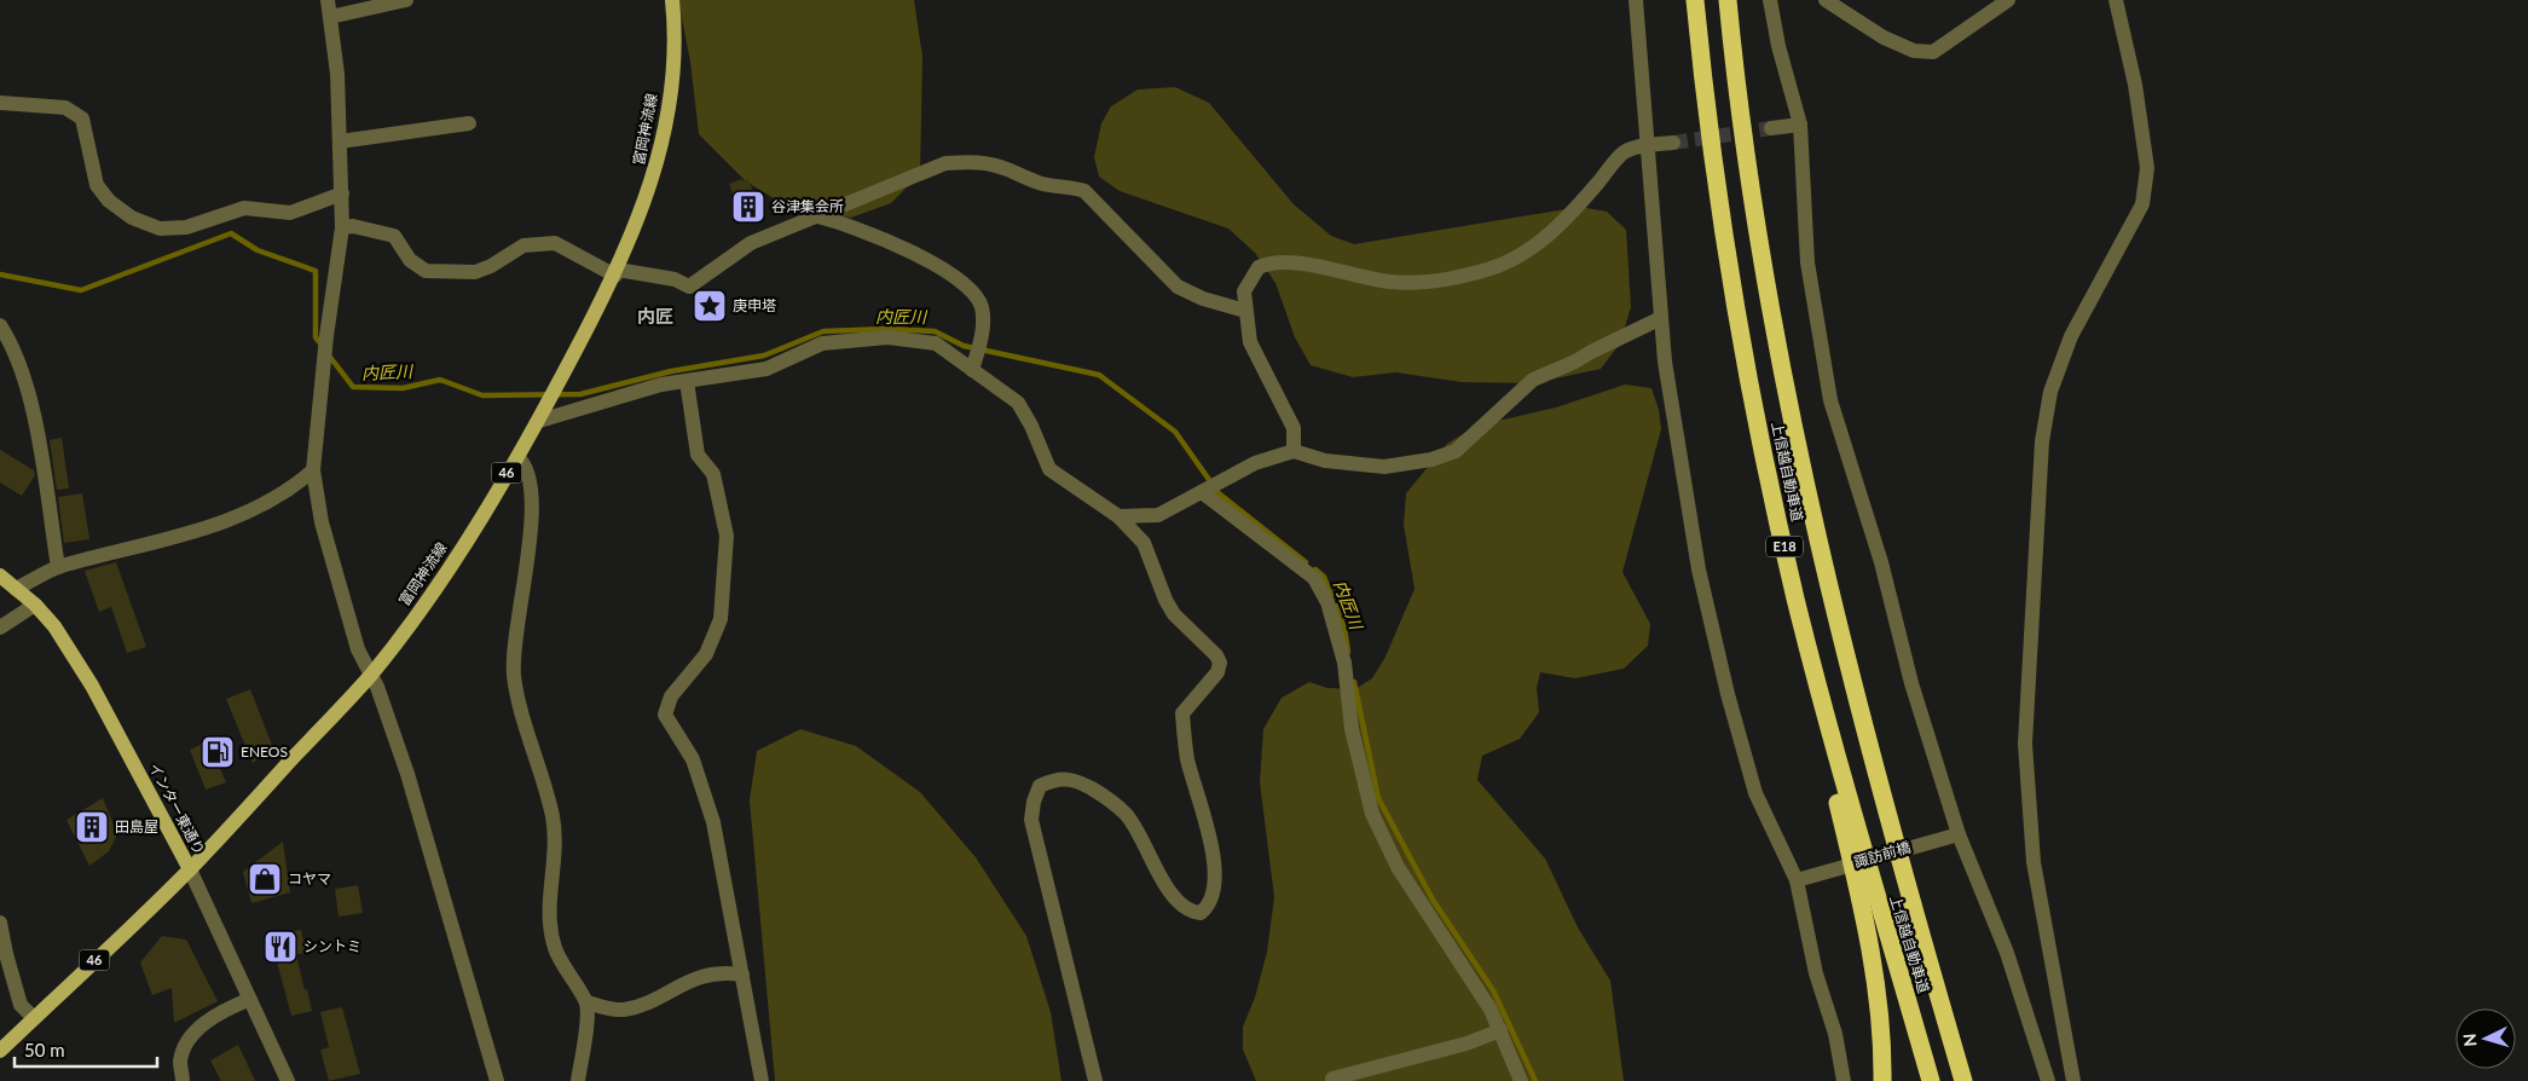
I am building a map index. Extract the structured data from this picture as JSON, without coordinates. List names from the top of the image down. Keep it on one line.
{"streets":{"highway":["上信越自動車道","E18"],"main road":["富岡神流線","46","インター東通り"],"street":["諏訪前橋"]},"crossings":[["富岡神流線","インター東通り"]],"districts":["内匠"],"water":["内匠川"],"places":{"building":["谷津集会所","田島屋"],"place":["庚申塔"],"fuel station":["ENEOS"],"shop":["コヤマ"],"restaurant":["シントミ"]},"scale_bar":"50 m","north":"left"}
